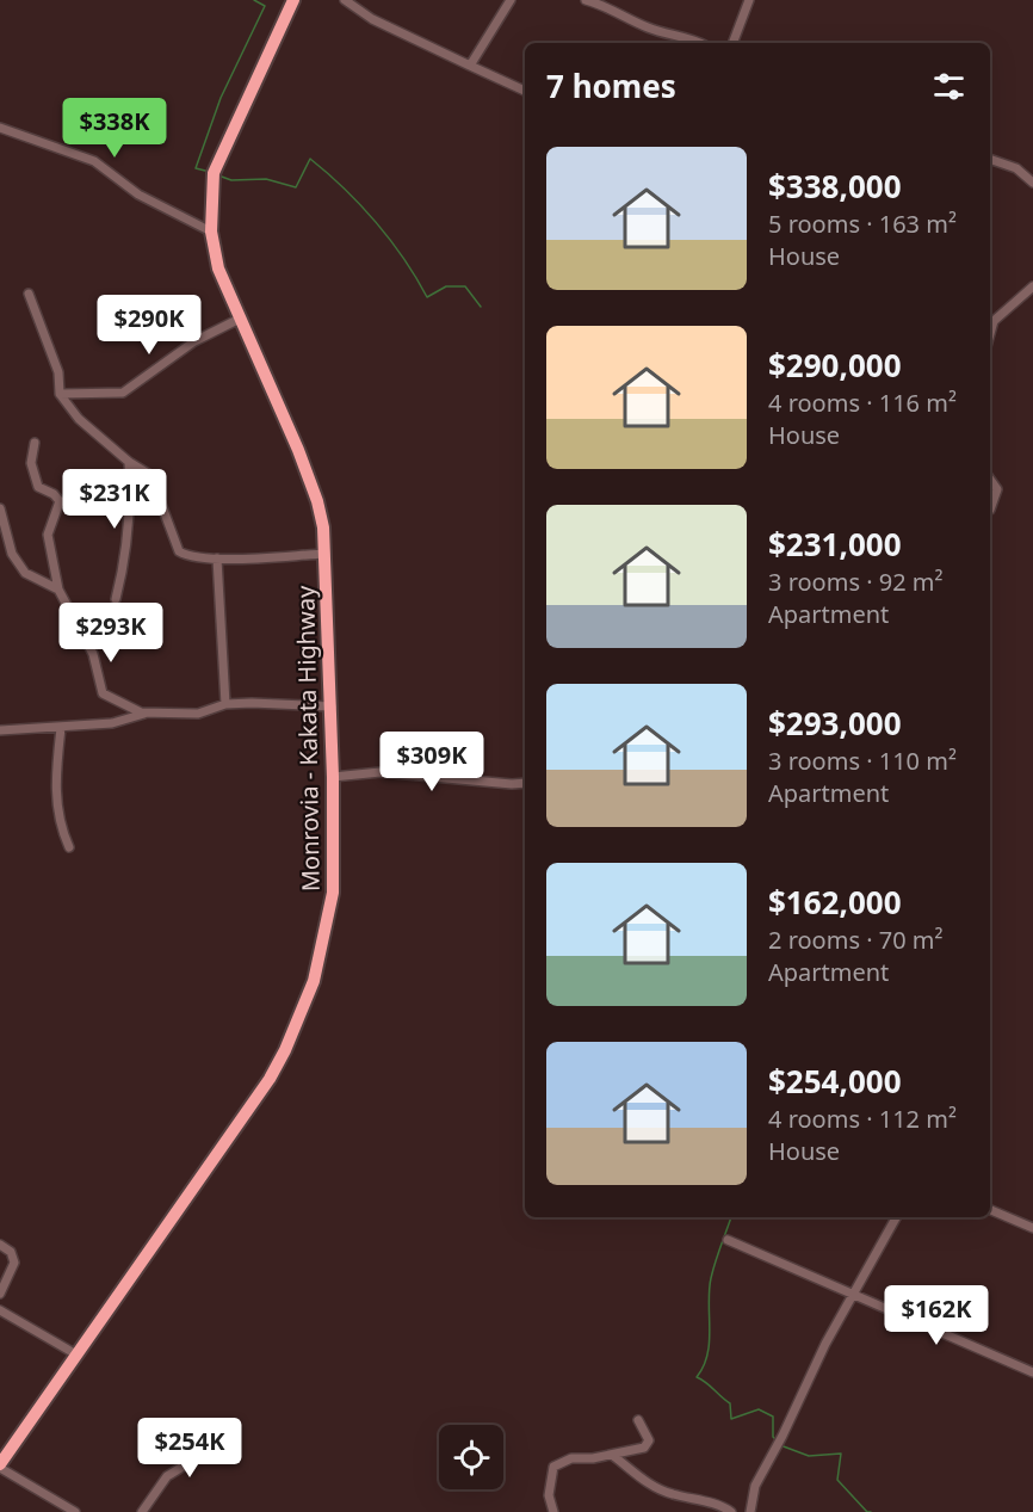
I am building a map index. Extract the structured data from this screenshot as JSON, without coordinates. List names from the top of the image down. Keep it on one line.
{"streets":{"highway":["Monrovia - Kakata Highway"]},"page":{"heading":"7 homes","price":["$338K","$290K","$231K","$293K","$309K","$162K","$254K"],"list":[{"name":"$338,000","note":"5 rooms · 163 m² · House"},{"name":"$290,000","note":"4 rooms · 116 m² · House"},{"name":"$231,000","note":"3 rooms · 92 m² · Apartment"},{"name":"$293,000","note":"3 rooms · 110 m² · Apartment"},{"name":"$162,000","note":"2 rooms · 70 m² · Apartment"},{"name":"$254,000","note":"4 rooms · 112 m² · House"}]}}
